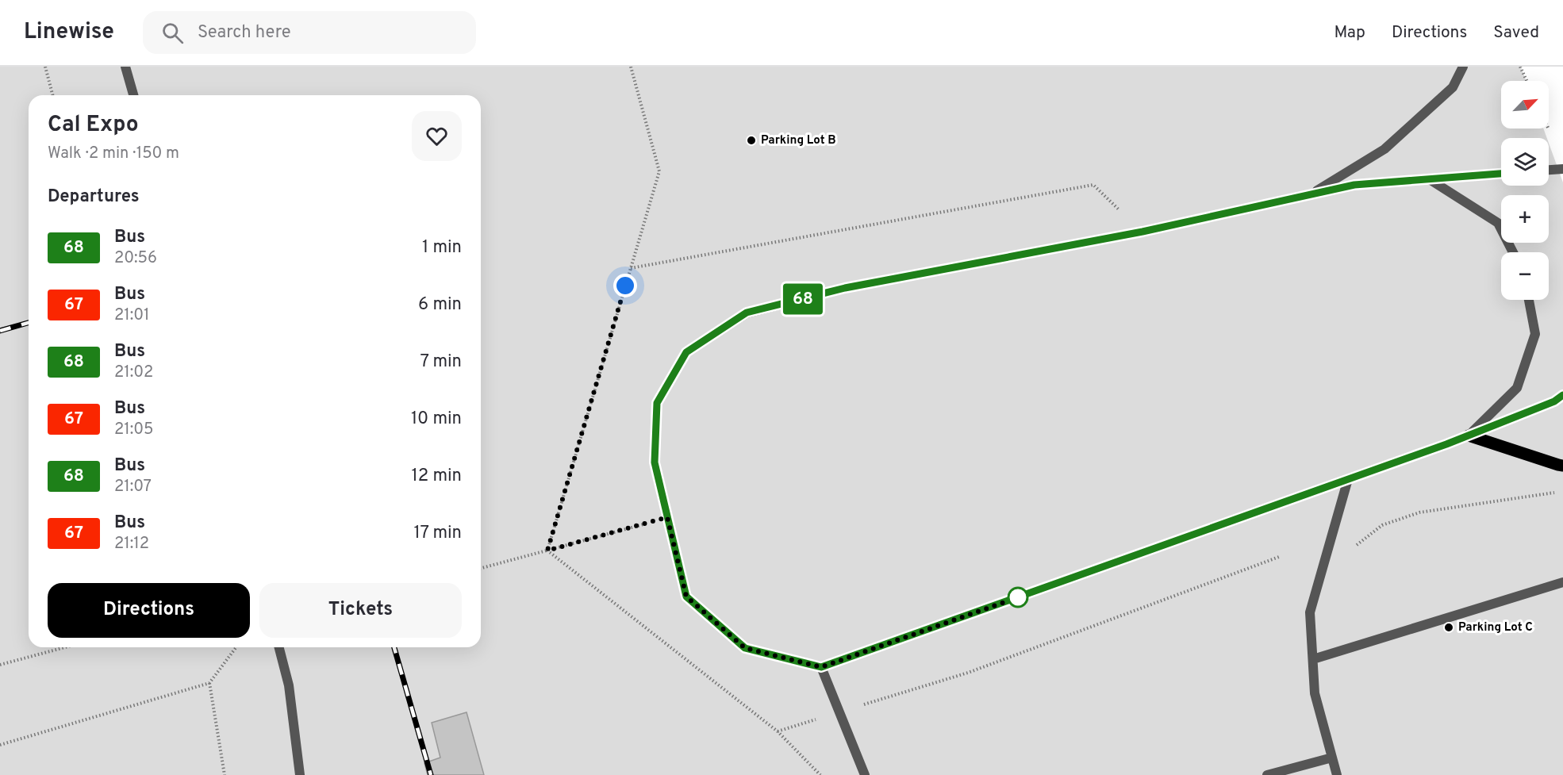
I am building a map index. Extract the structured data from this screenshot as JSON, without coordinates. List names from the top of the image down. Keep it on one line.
{"places":["Parking Lot B","Parking Lot C"],"lines":["bus line 68"],"north":"top right","page":{"header":"Linewise","search":"Search here","nav":["Map","Directions","Saved"],"on_map":"68","map_buttons":["+","−"],"heading":[["Cal Expo","Walk · 2 min · 150 m"],"Departures"],"list":[{"mark":"68","name":"Bus","note":"20:56","value":"1 min"},{"mark":"67","name":"Bus","note":"21:01","value":"6 min"},{"mark":"68","name":"Bus","note":"21:02","value":"7 min"},{"mark":"67","name":"Bus","note":"21:05","value":"10 min"},{"mark":"68","name":"Bus","note":"21:07","value":"12 min"},{"mark":"67","name":"Bus","note":"21:12","value":"17 min"}],"buttons":["Directions","Tickets"]}}
